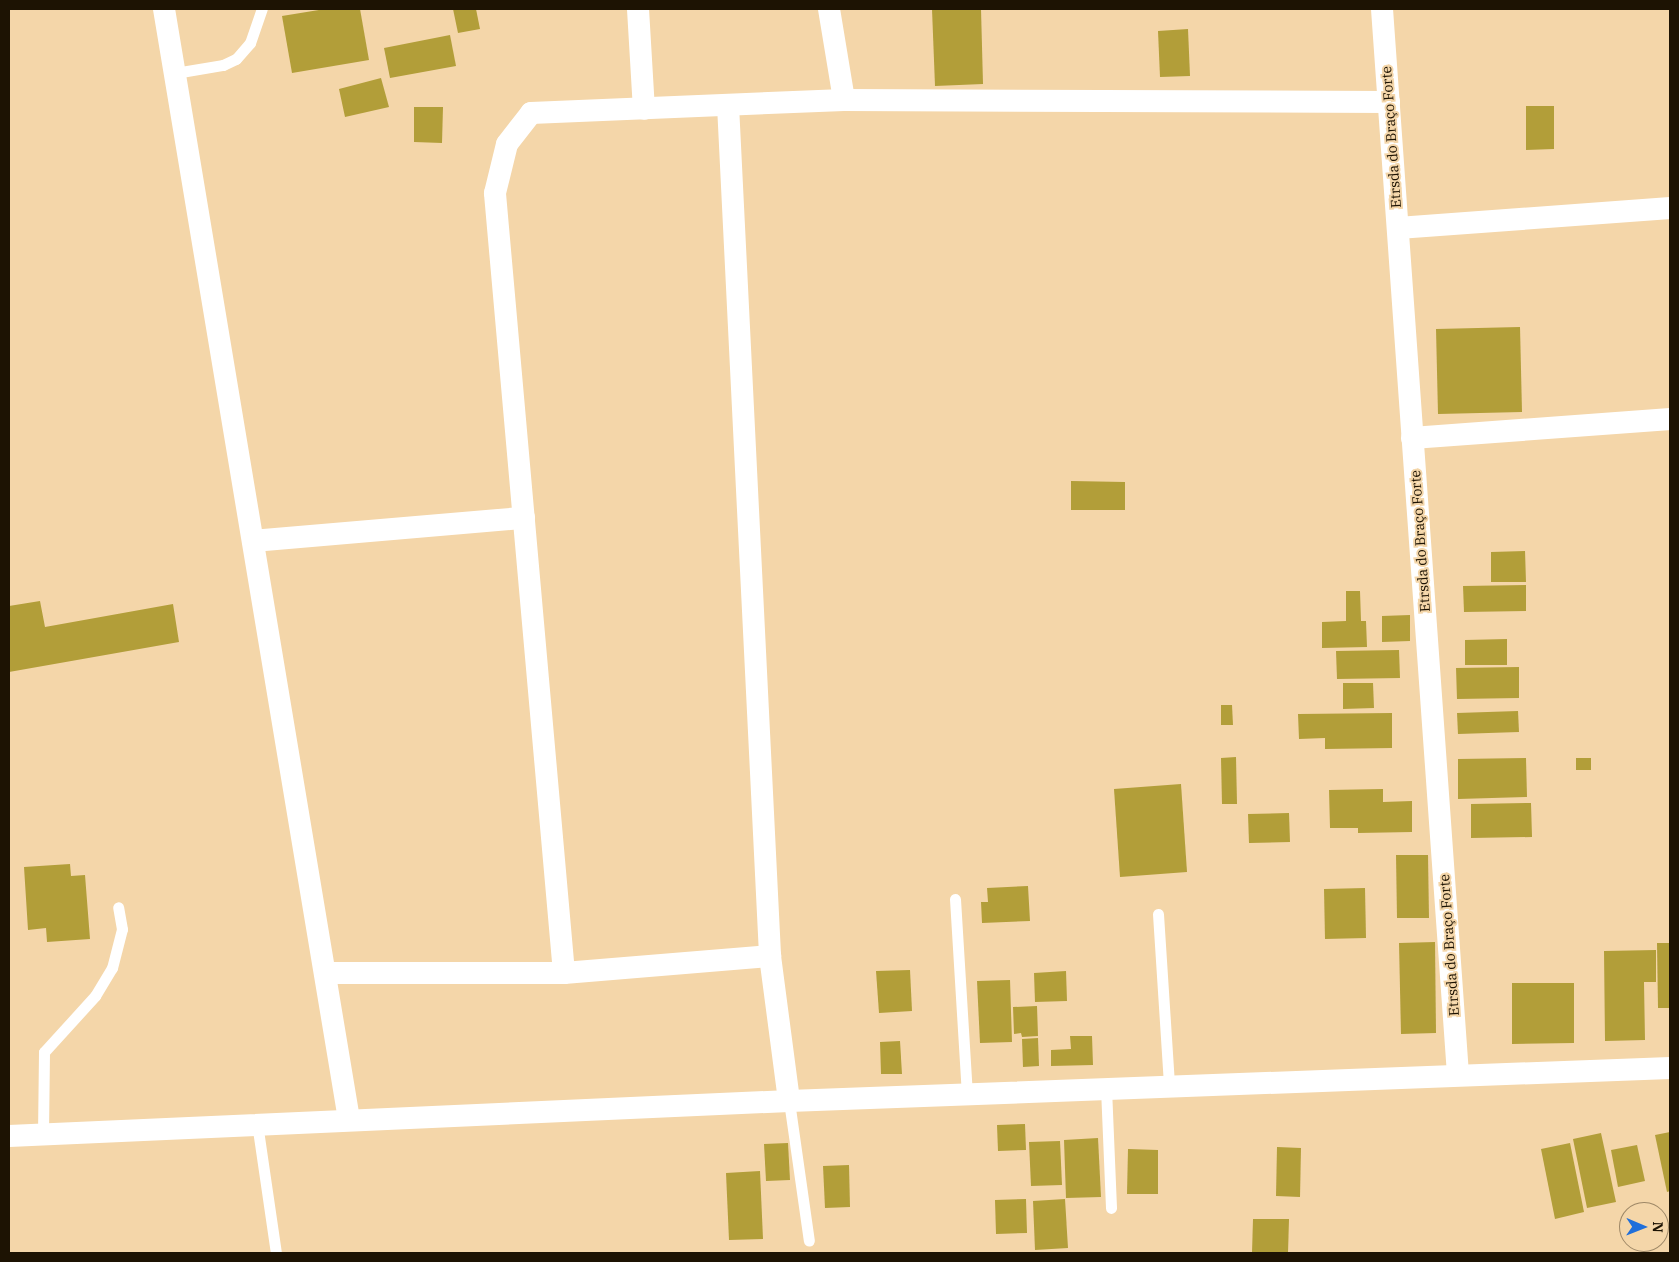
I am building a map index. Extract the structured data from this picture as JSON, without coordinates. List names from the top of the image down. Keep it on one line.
{"streets":{"street":["Etrsda do Braço Forte"]},"north":"right"}
